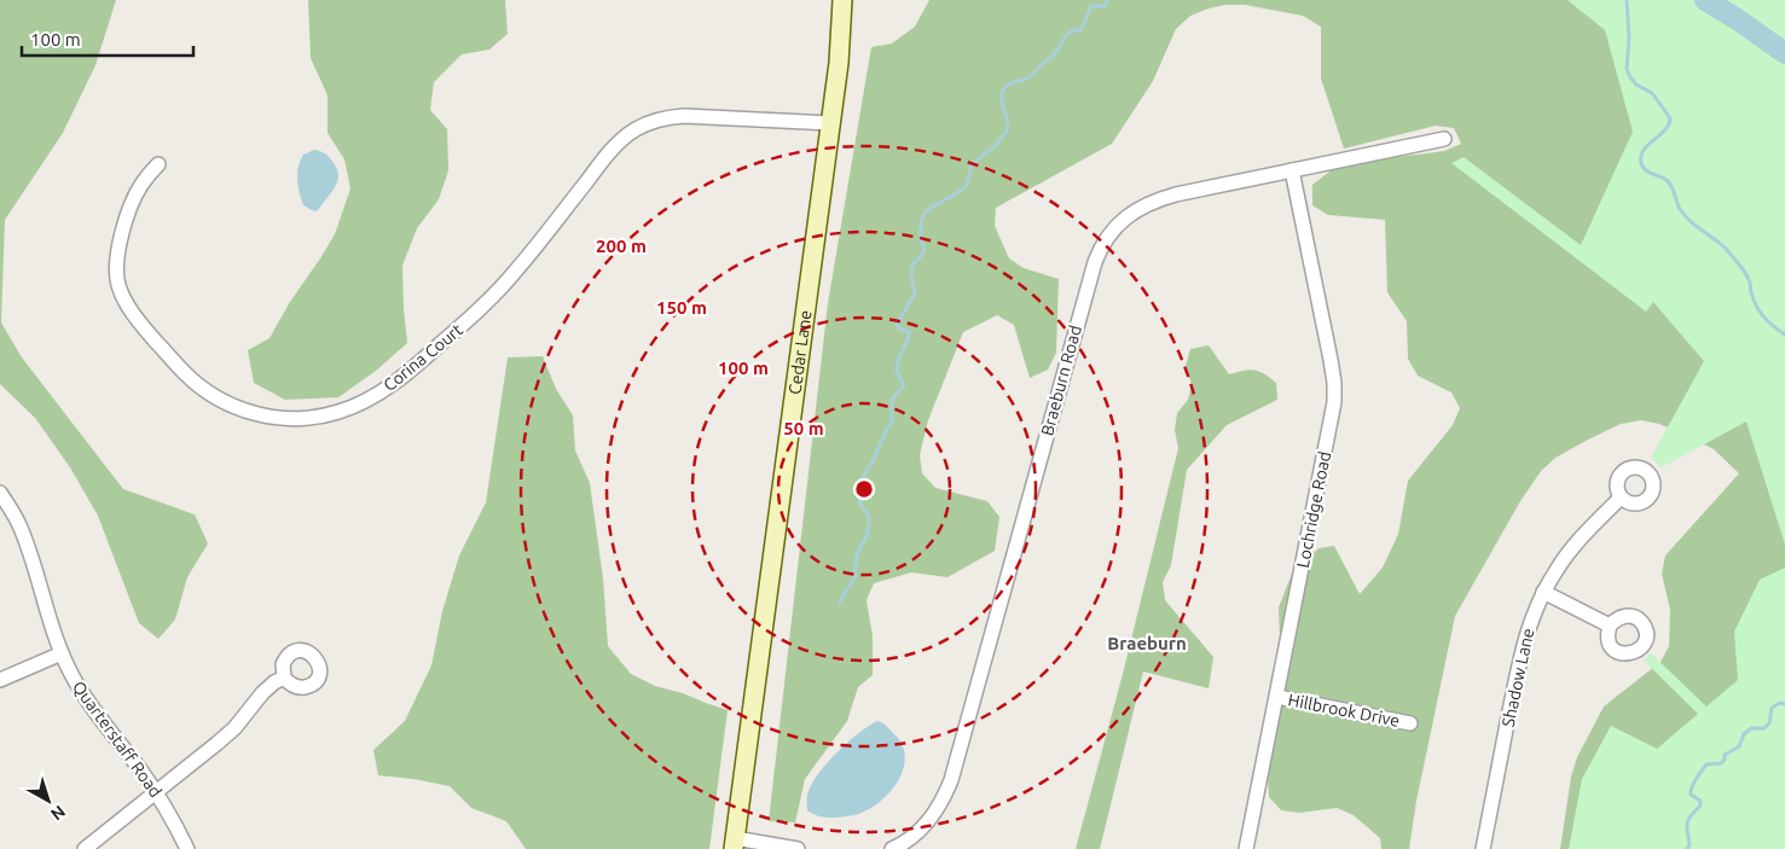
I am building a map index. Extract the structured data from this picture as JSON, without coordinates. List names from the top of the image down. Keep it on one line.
{"streets":{"main road":["Cedar Lane"],"street":["Corina Court","Braeburn Road","Lochridge Road","Shadow Lane","Hillbrook Drive","Quarterstaff Road"]},"crossings":[["Cedar Lane","Corina Court"],["Braeburn Road","Lochridge Road"],["Lochridge Road","Hillbrook Drive"]],"districts":["Braeburn"],"scale_bar":"100 m","north":"bottom right","rings":["200 m","150 m","100 m","50 m"]}
